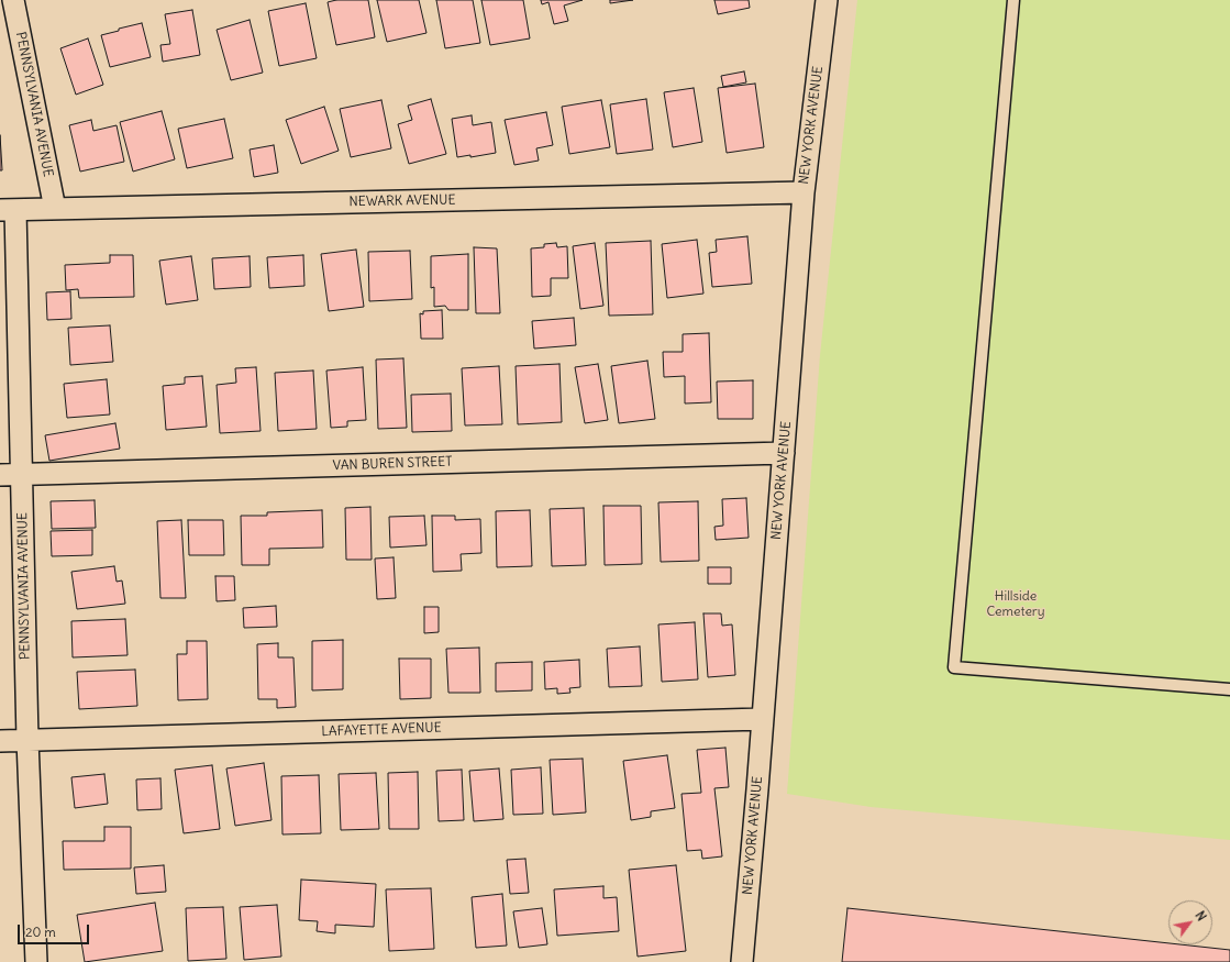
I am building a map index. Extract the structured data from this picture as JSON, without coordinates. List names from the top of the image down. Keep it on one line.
{"streets":{"street":["PENNSYLVANIA AVENUE","NEW YORK AVENUE","NEWARK AVENUE","VAN BUREN STREET","LAFAYETTE AVENUE"]},"crossings":[["PENNSYLVANIA AVENUE","NEWARK AVENUE"],["PENNSYLVANIA AVENUE","VAN BUREN STREET"],["PENNSYLVANIA AVENUE","LAFAYETTE AVENUE"],["NEW YORK AVENUE","NEWARK AVENUE"],["NEW YORK AVENUE","VAN BUREN STREET"],["NEW YORK AVENUE","LAFAYETTE AVENUE"]],"parks":["Hillside Cemetery"],"scale_bar":"20 m","north":"top right"}
